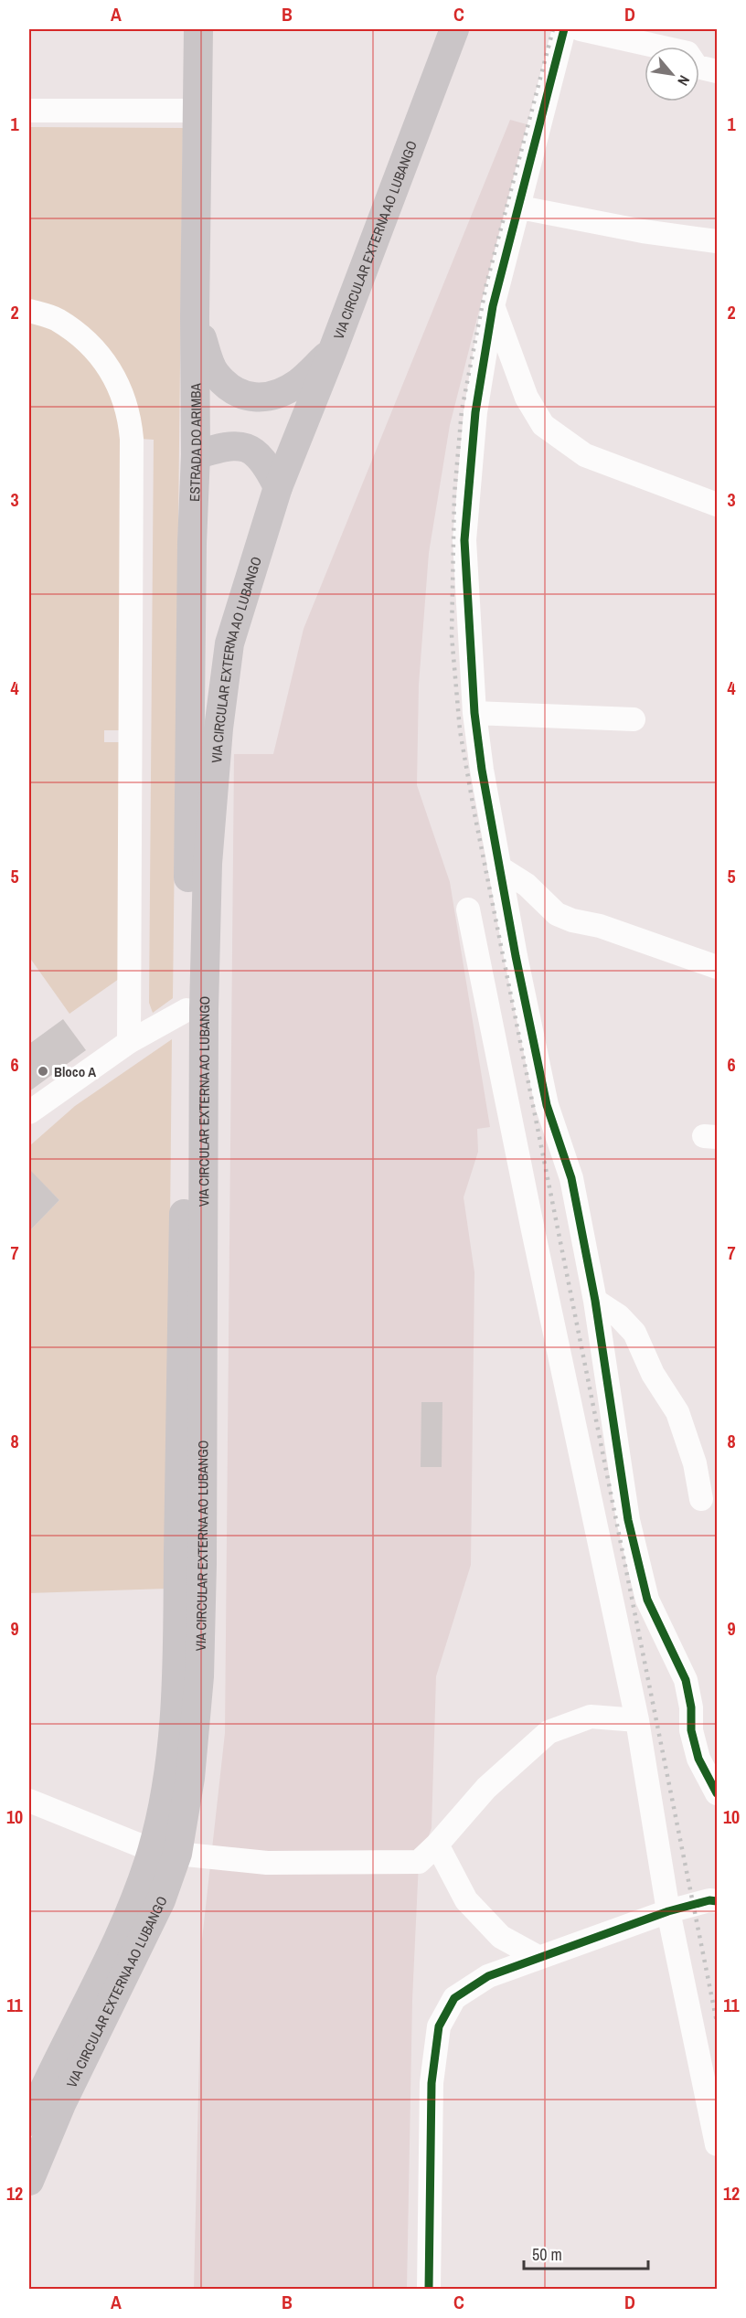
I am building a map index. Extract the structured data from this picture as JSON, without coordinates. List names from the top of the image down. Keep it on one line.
{"streets":{"main road":["VIA CIRCULAR EXTERNA AO LUBANGO","ESTRADA DO ARIMBA"]},"crossings":[["VIA CIRCULAR EXTERNA AO LUBANGO","ESTRADA DO ARIMBA"]],"places":["Bloco A"],"scale_bar":"50 m","north":"bottom right","grid":{"columns":["A","B","C","D"],"rows":["1","2","3","4","5","6","7","8","9","10","11","12"]}}
